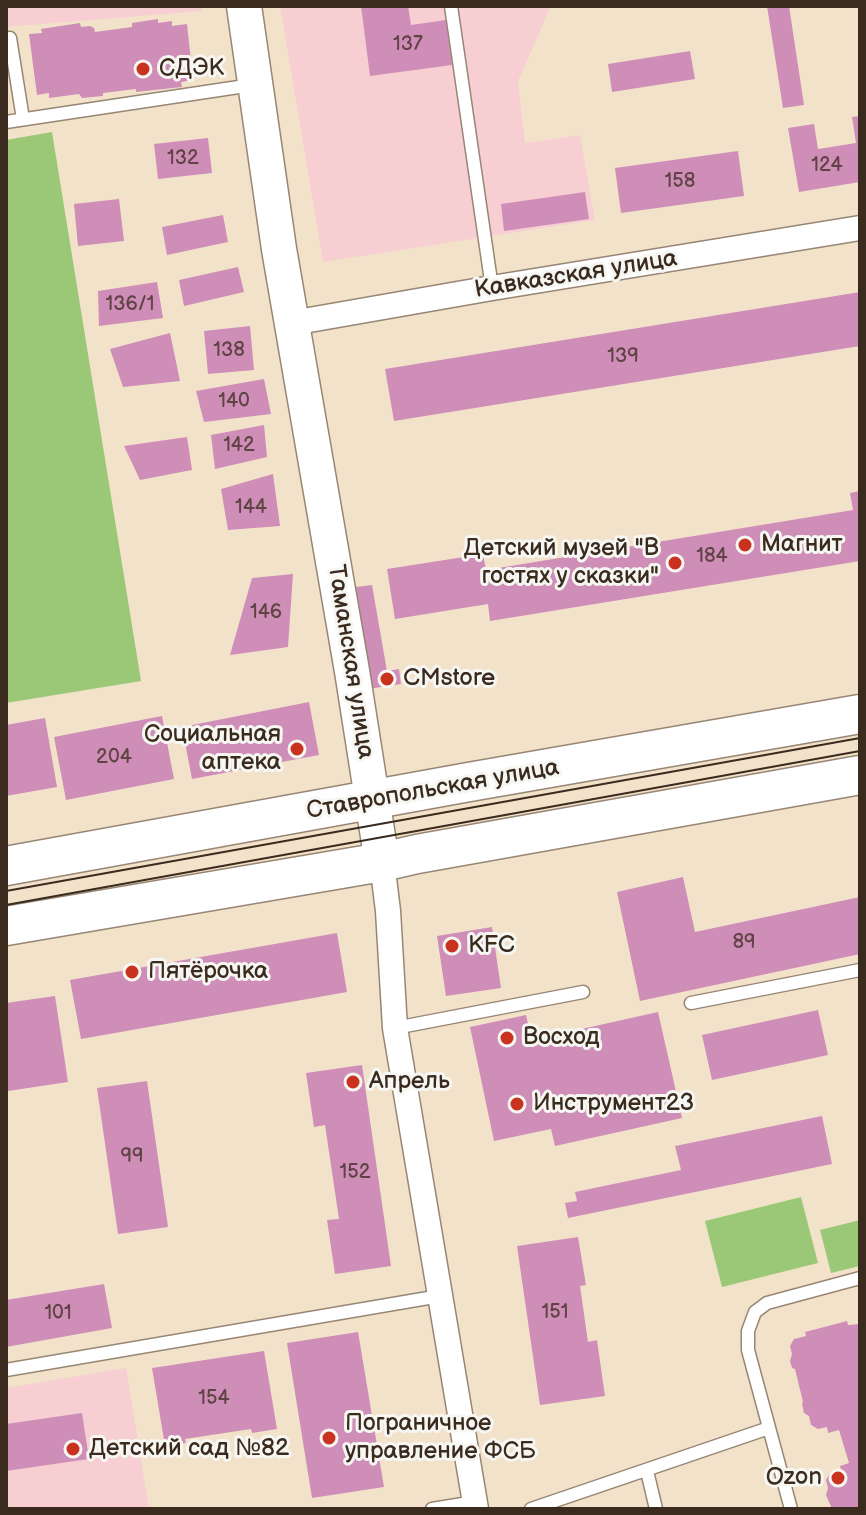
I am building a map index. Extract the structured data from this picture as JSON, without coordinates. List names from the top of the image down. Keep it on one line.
{"streets":{"main road":["Ставропольская улица"],"street":["Кавказская улица","Таманская улица"]},"crossings":[["Кавказская улица","Таманская улица"],["Таманская улица","Ставропольская улица"]],"places":["СДЭК","Магнит","Детский музей \"В гостях у сказки\"","CMstore","Социальная аптека","KFC","Пятёрочка","Восход","Апрель","Инструмент23","Пограничное управление ФСБ","Детский сад №82","Ozon"],"house_numbers":["137","132","124","158","136/1","138","139","140","142","144","184","146","204","89","99","152","151","101","154"]}
